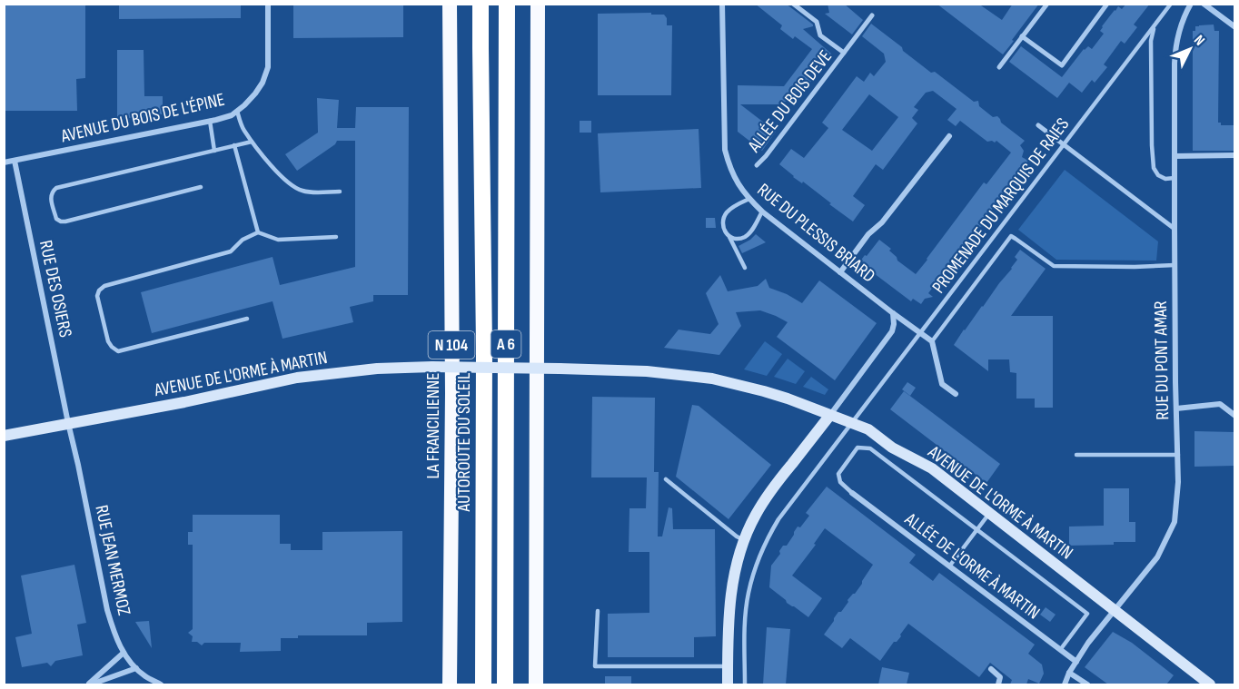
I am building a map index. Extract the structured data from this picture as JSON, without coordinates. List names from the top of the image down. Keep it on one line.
{"streets":{"highway":["A 6","N 104","LA FRANCILIENNE","AUTOROUTE DU SOLEIL"],"main road":["AVENUE DE L'ORME À MARTIN"],"street":["ALLÉE DU BOIS DEVE","AVENUE DU BOIS DE L'ÉPINE","RUE DU PLESSIS BRIARD","RUE DES OSIERS","RUE DU PONT AMAR","RUE JEAN MERMOZ","ALLÉE DE L'ORME À MARTIN"],"lane":["PROMENADE DU MARQUIS DE RAIES"]},"crossings":[["AVENUE DU BOIS DE L'ÉPINE","RUE DES OSIERS"],["PROMENADE DU MARQUIS DE RAIES","RUE DU PLESSIS BRIARD"],["PROMENADE DU MARQUIS DE RAIES","AVENUE DE L'ORME À MARTIN"],["RUE DES OSIERS","AVENUE DE L'ORME À MARTIN"],["RUE DES OSIERS","RUE JEAN MERMOZ"],["RUE DU PONT AMAR","AVENUE DE L'ORME À MARTIN"],["RUE DU PONT AMAR","ALLÉE DE L'ORME À MARTIN"],["AVENUE DE L'ORME À MARTIN","RUE JEAN MERMOZ"]],"north":"top right"}
